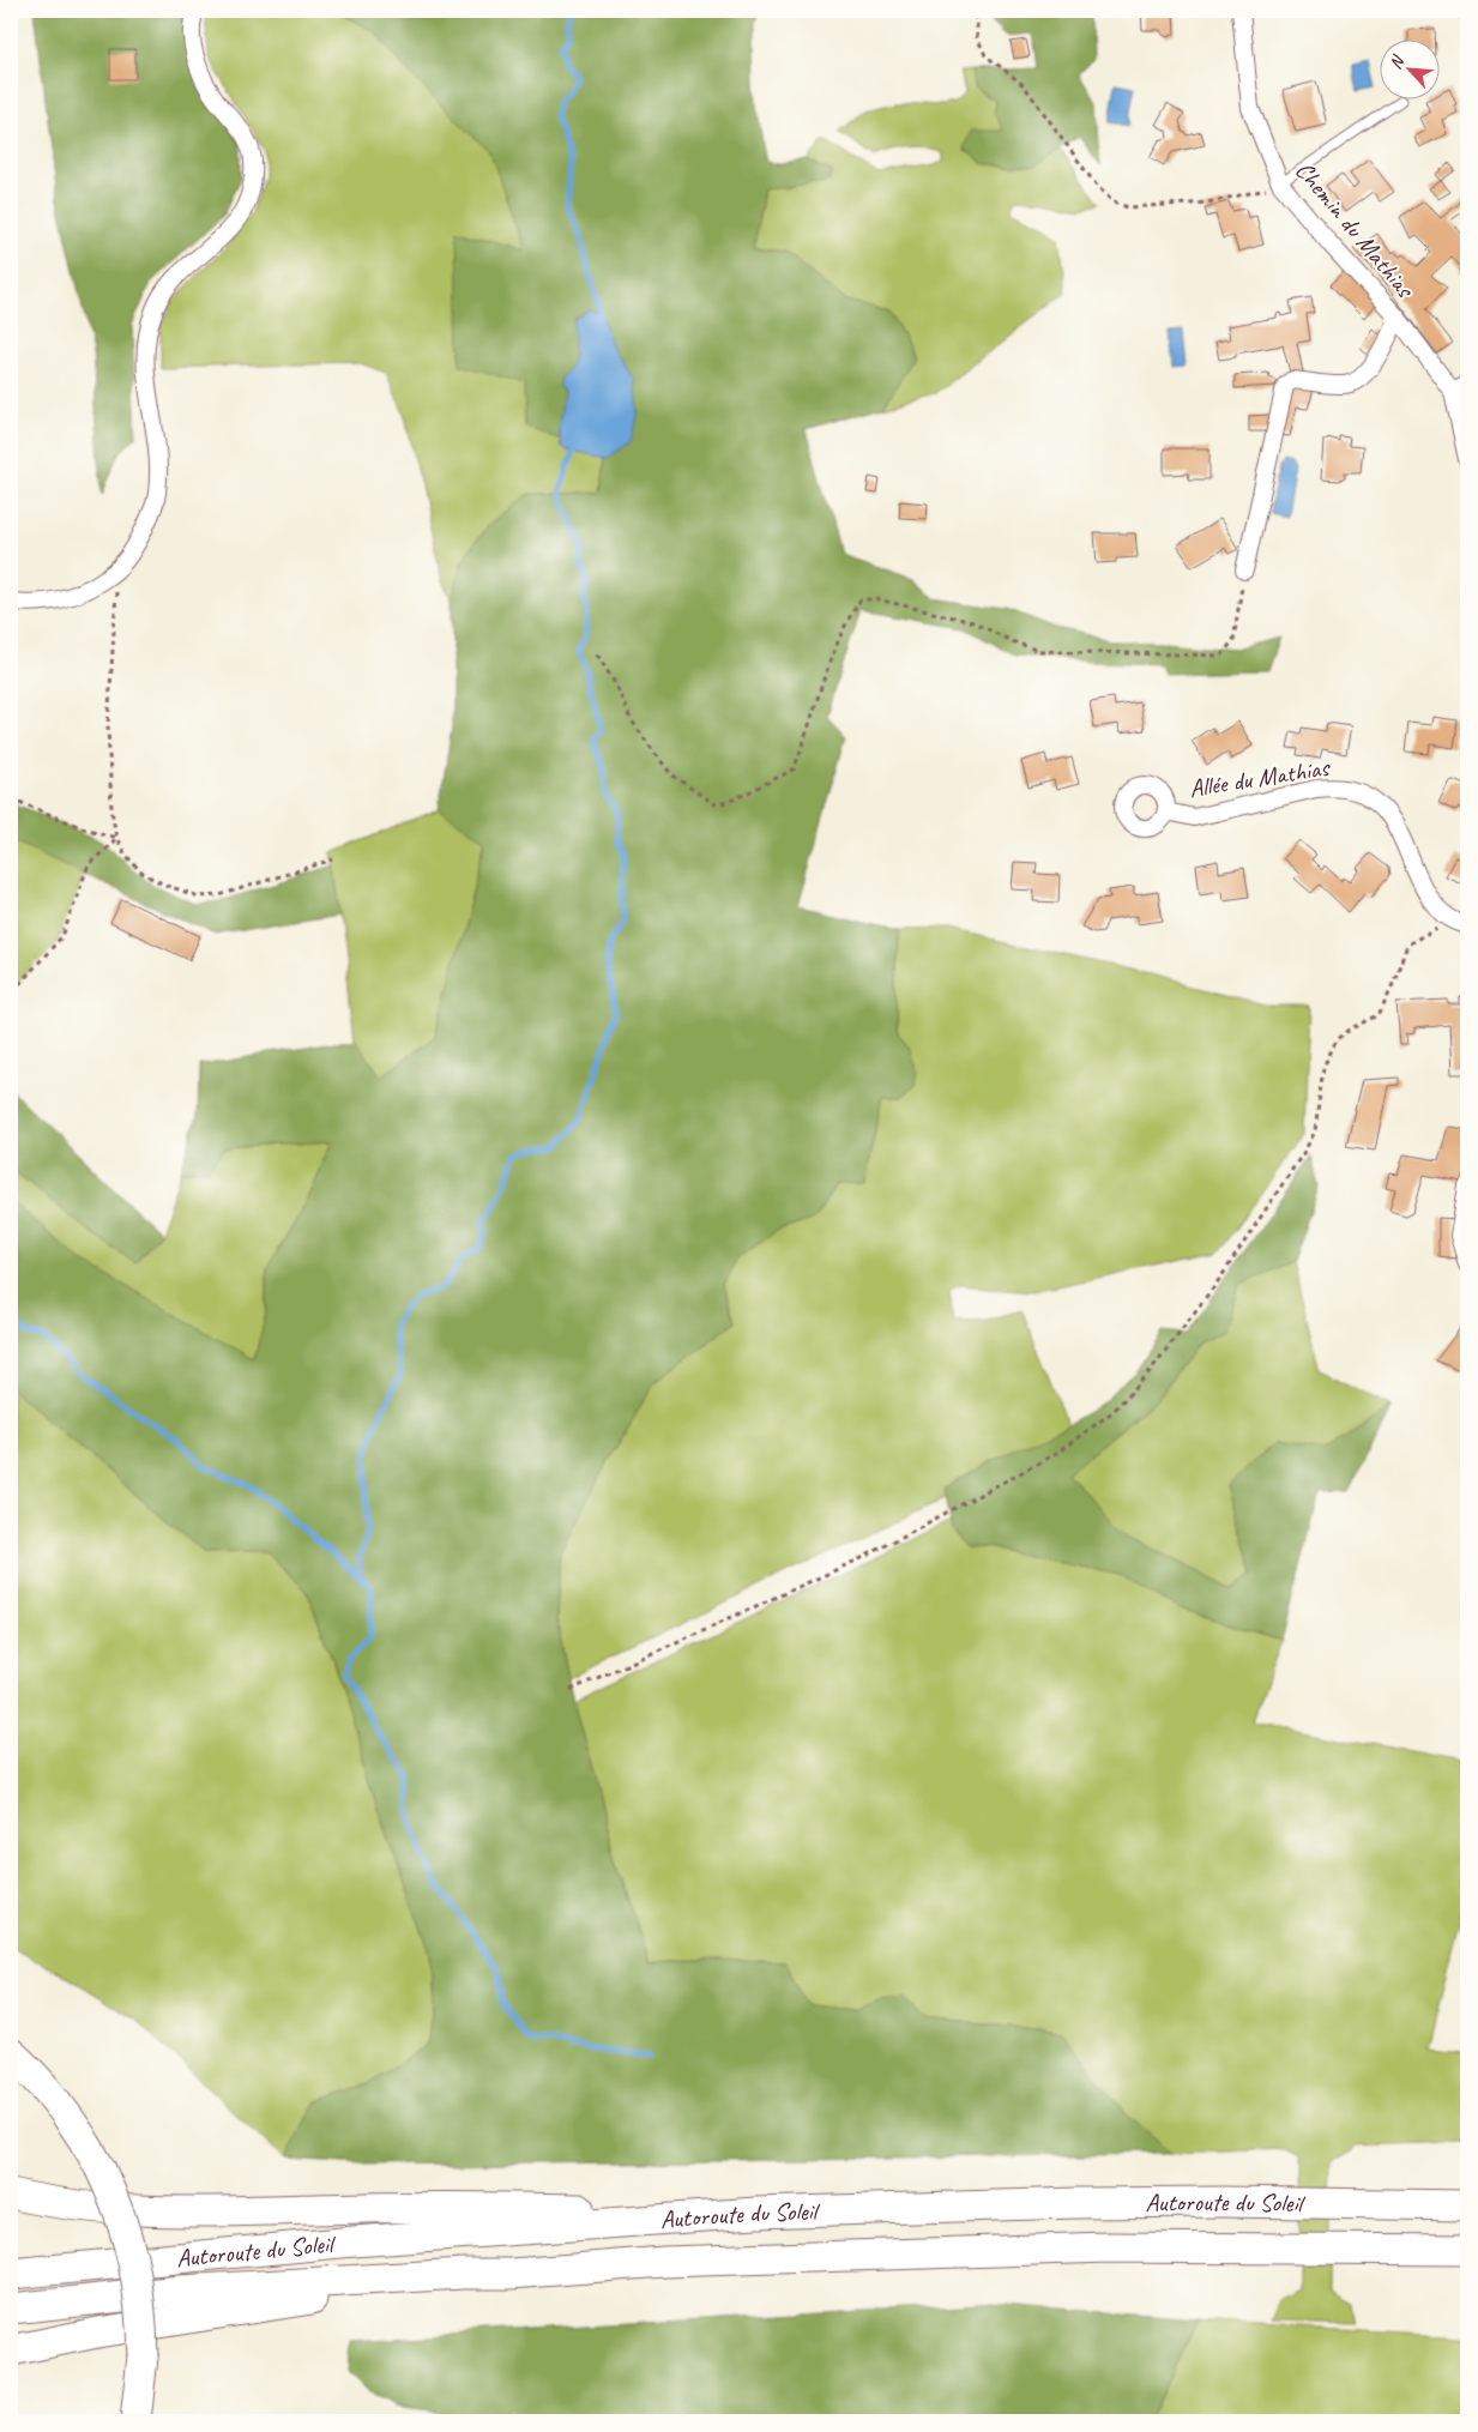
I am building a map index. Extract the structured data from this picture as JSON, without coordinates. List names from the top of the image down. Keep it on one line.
{"streets":{"highway":["Autoroute du Soleil"],"street":["Chemin du Mathias","Allée du Mathias"]},"north":"top left"}
